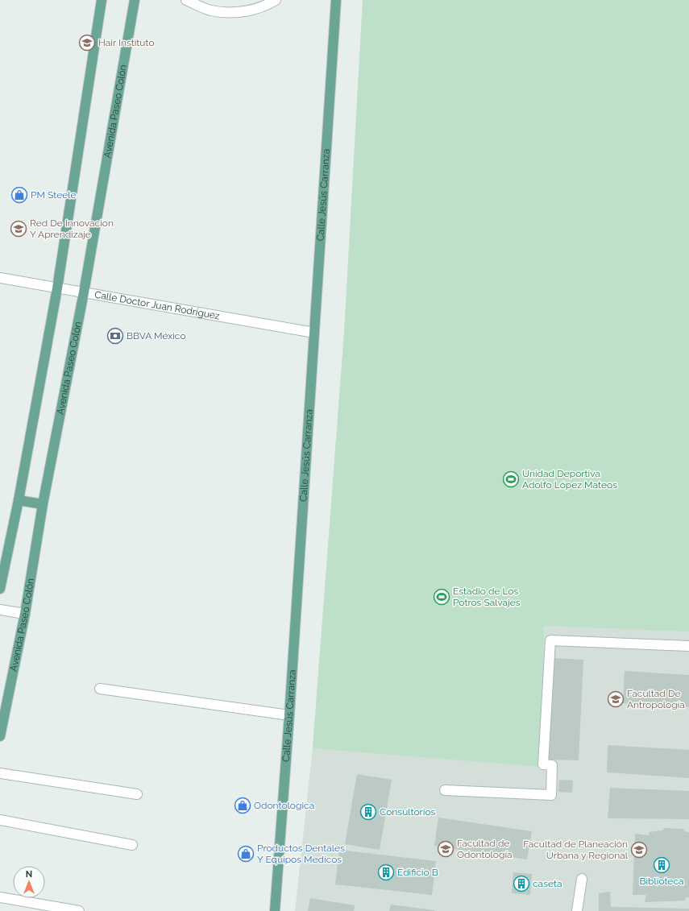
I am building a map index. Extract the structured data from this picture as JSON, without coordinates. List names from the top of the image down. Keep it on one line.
{"streets":{"main road":["Avenida Paseo Colón","Calle Jesús Carranza"],"street":["Calle Doctor Juan Rodríguez"]},"crossings":[["Avenida Paseo Colón","Calle Doctor Juan Rodríguez"],["Calle Jesús Carranza","Calle Doctor Juan Rodríguez"]],"places":{"school or university":["Hair Instituto","Red De Innovacion Y Aprendizaje","Facultad De Antropología","Facultad de Odontología","Facultad de Planeación Urbana y Regional"],"shop":["PM Steele","Odontologica","Productos Dentales Y Equipos Medicos"],"bank":["BBVA México"],"sports":["Unidad Deportiva Adolfo López Mateos","Estadio de Los Potros Salvajes"],"building":["Consultorios","Biblioteca","Edificio B","caseta"]},"north":"top"}
